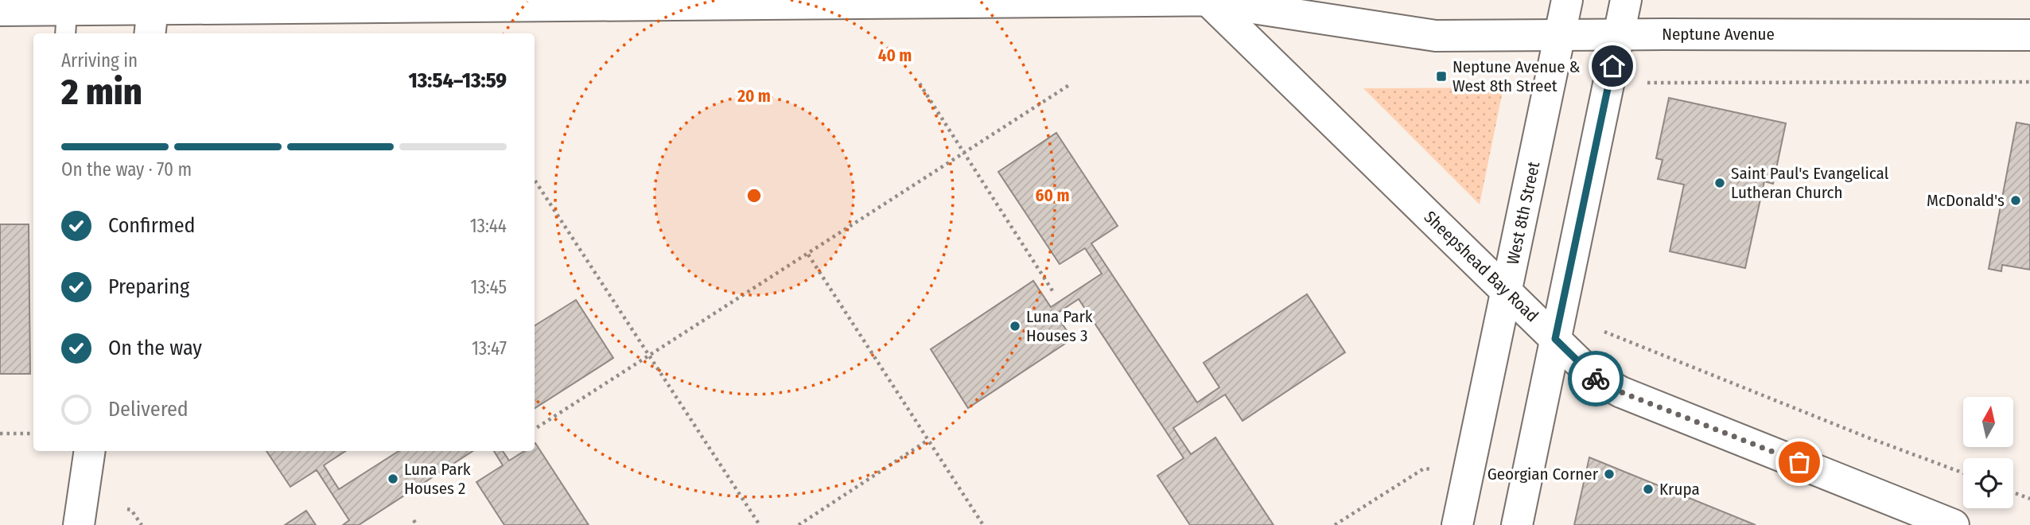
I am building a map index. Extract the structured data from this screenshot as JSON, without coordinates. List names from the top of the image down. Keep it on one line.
{"streets":{"street":["Neptune Avenue","West 8th Street","Sheepshead Bay Road"]},"crossings":[["Neptune Avenue","West 8th Street"],["Neptune Avenue","Sheepshead Bay Road"],["West 8th Street","Sheepshead Bay Road"]],"places":{"transit":["Neptune Avenue & West 8th Street"],"other":["Saint Paul's Evangelical Lutheran Church","McDonald's","Luna Park Houses 3","Georgian Corner","Luna Park Houses 2","Krupa"]},"north":"top","page":{"heading":["2 min","Arriving in","13:54–13:59"],"bar":"On the way · 70 m","list":[["Confirmed","13:44"],["Preparing","13:45"],["On the way","13:47"],"Delivered"]},"rings":["40 m","20 m","60 m"]}
